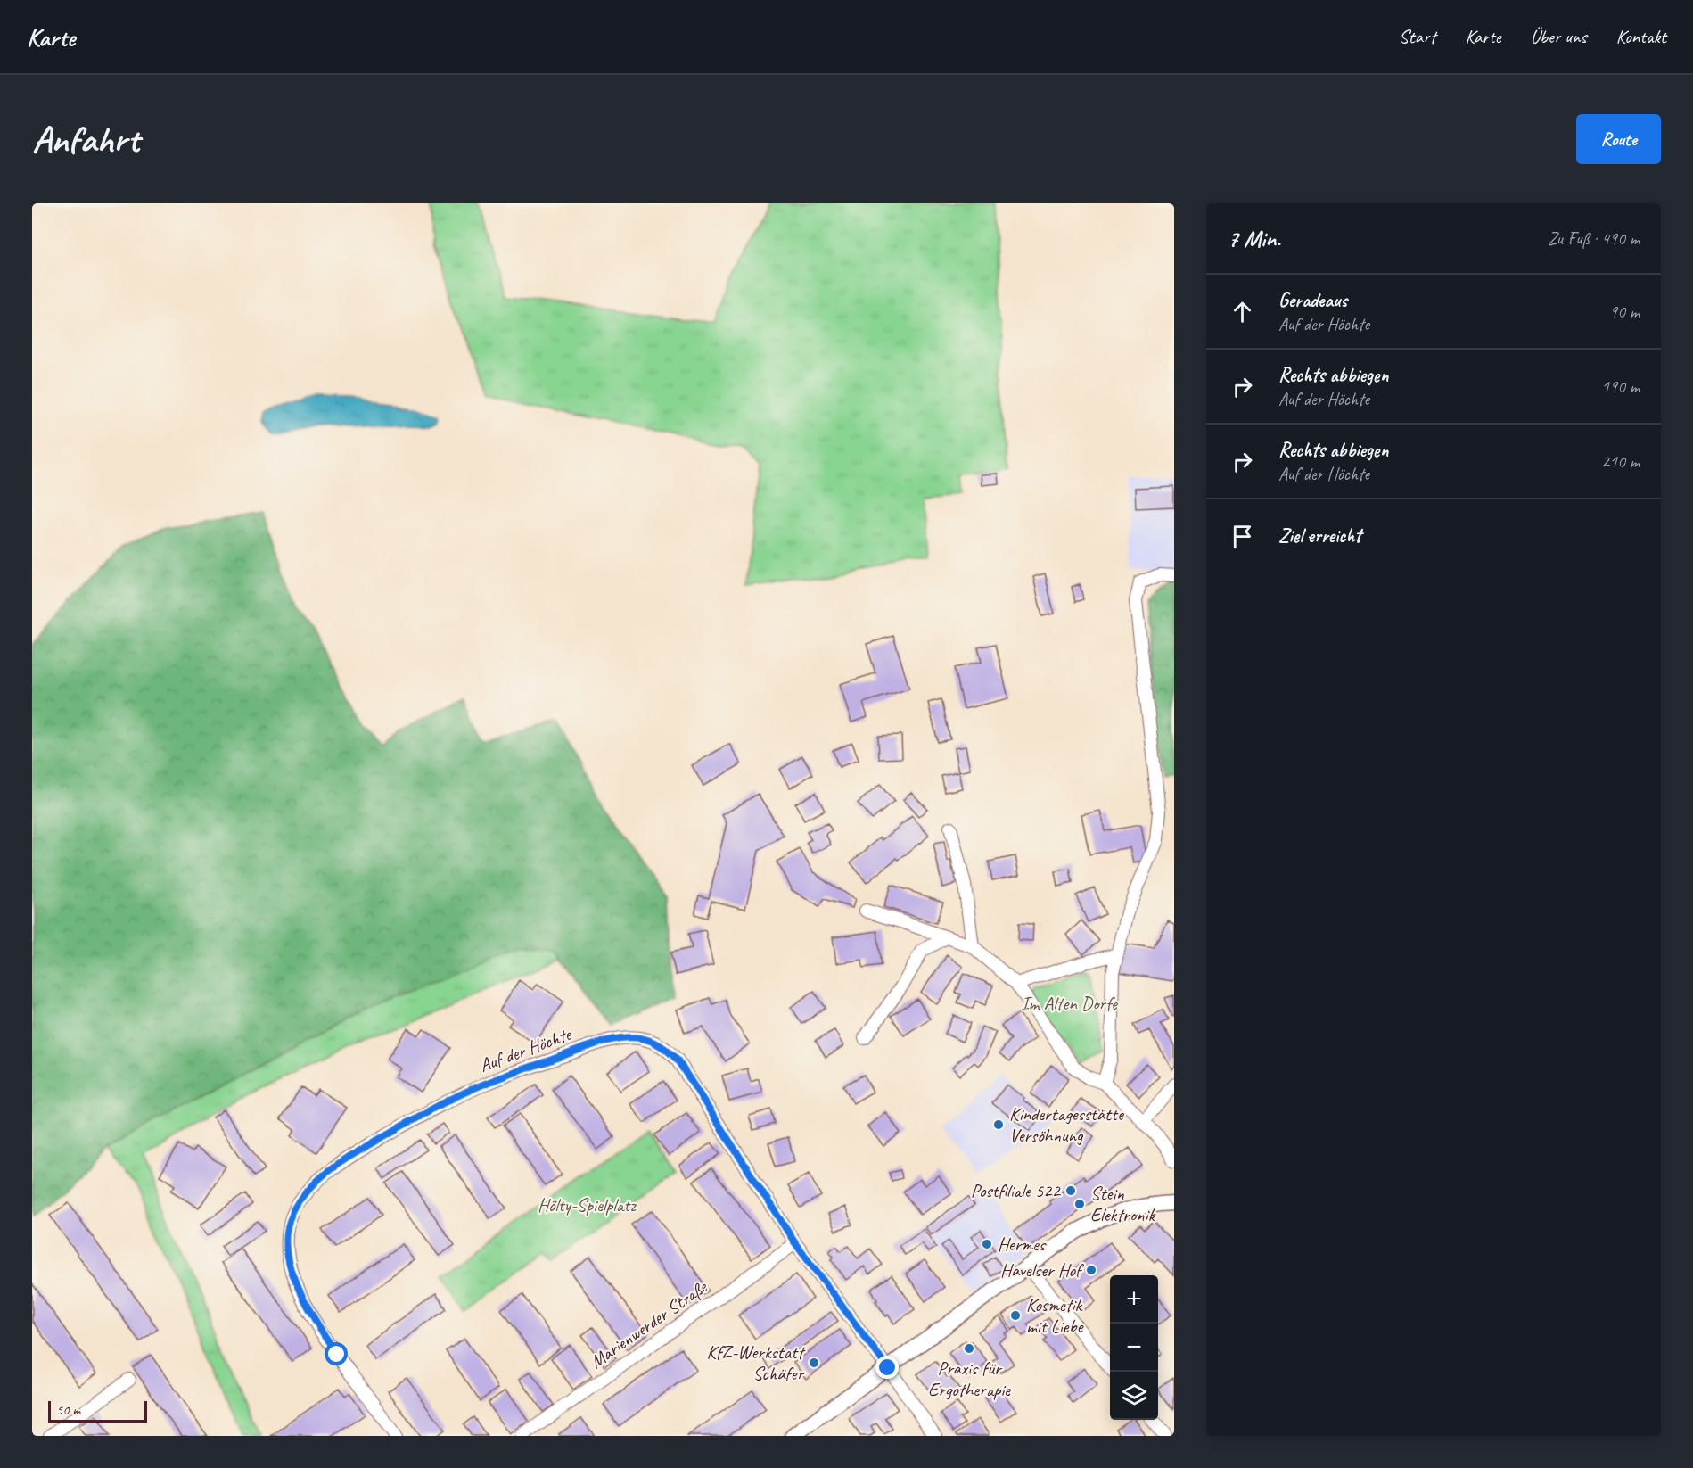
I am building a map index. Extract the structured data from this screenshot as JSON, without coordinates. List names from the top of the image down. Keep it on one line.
{"streets":{"street":["Auf der Höchte","Marienwerder Straße"]},"crossings":[["Auf der Höchte","Marienwerder Straße"]],"parks":["Im Alten Dorfe","Hölty-Spielplatz"],"places":["Kindertagesstätte Versöhnung","Postfiliale 522","Stein Elektronik","Hermes","Havelser Hof","Kosmetik mit Liebe","Praxis für Ergotherapie","KfZ-Werkstatt Schäfer"],"scale_bar":"50 m","page":{"header":"Karte","nav":["Start","Karte","Über uns","Kontakt"],"buttons":"Route","title":"Anfahrt","heading":["7 Min.","Zu Fuß · 490 m"],"list":[["Geradeaus","Auf der Höchte","90 m"],["Rechts abbiegen","Auf der Höchte","190 m"],["Rechts abbiegen","Auf der Höchte","210 m"],"Ziel erreicht"],"map_buttons":["+","−"],"scale":"50 m"}}
